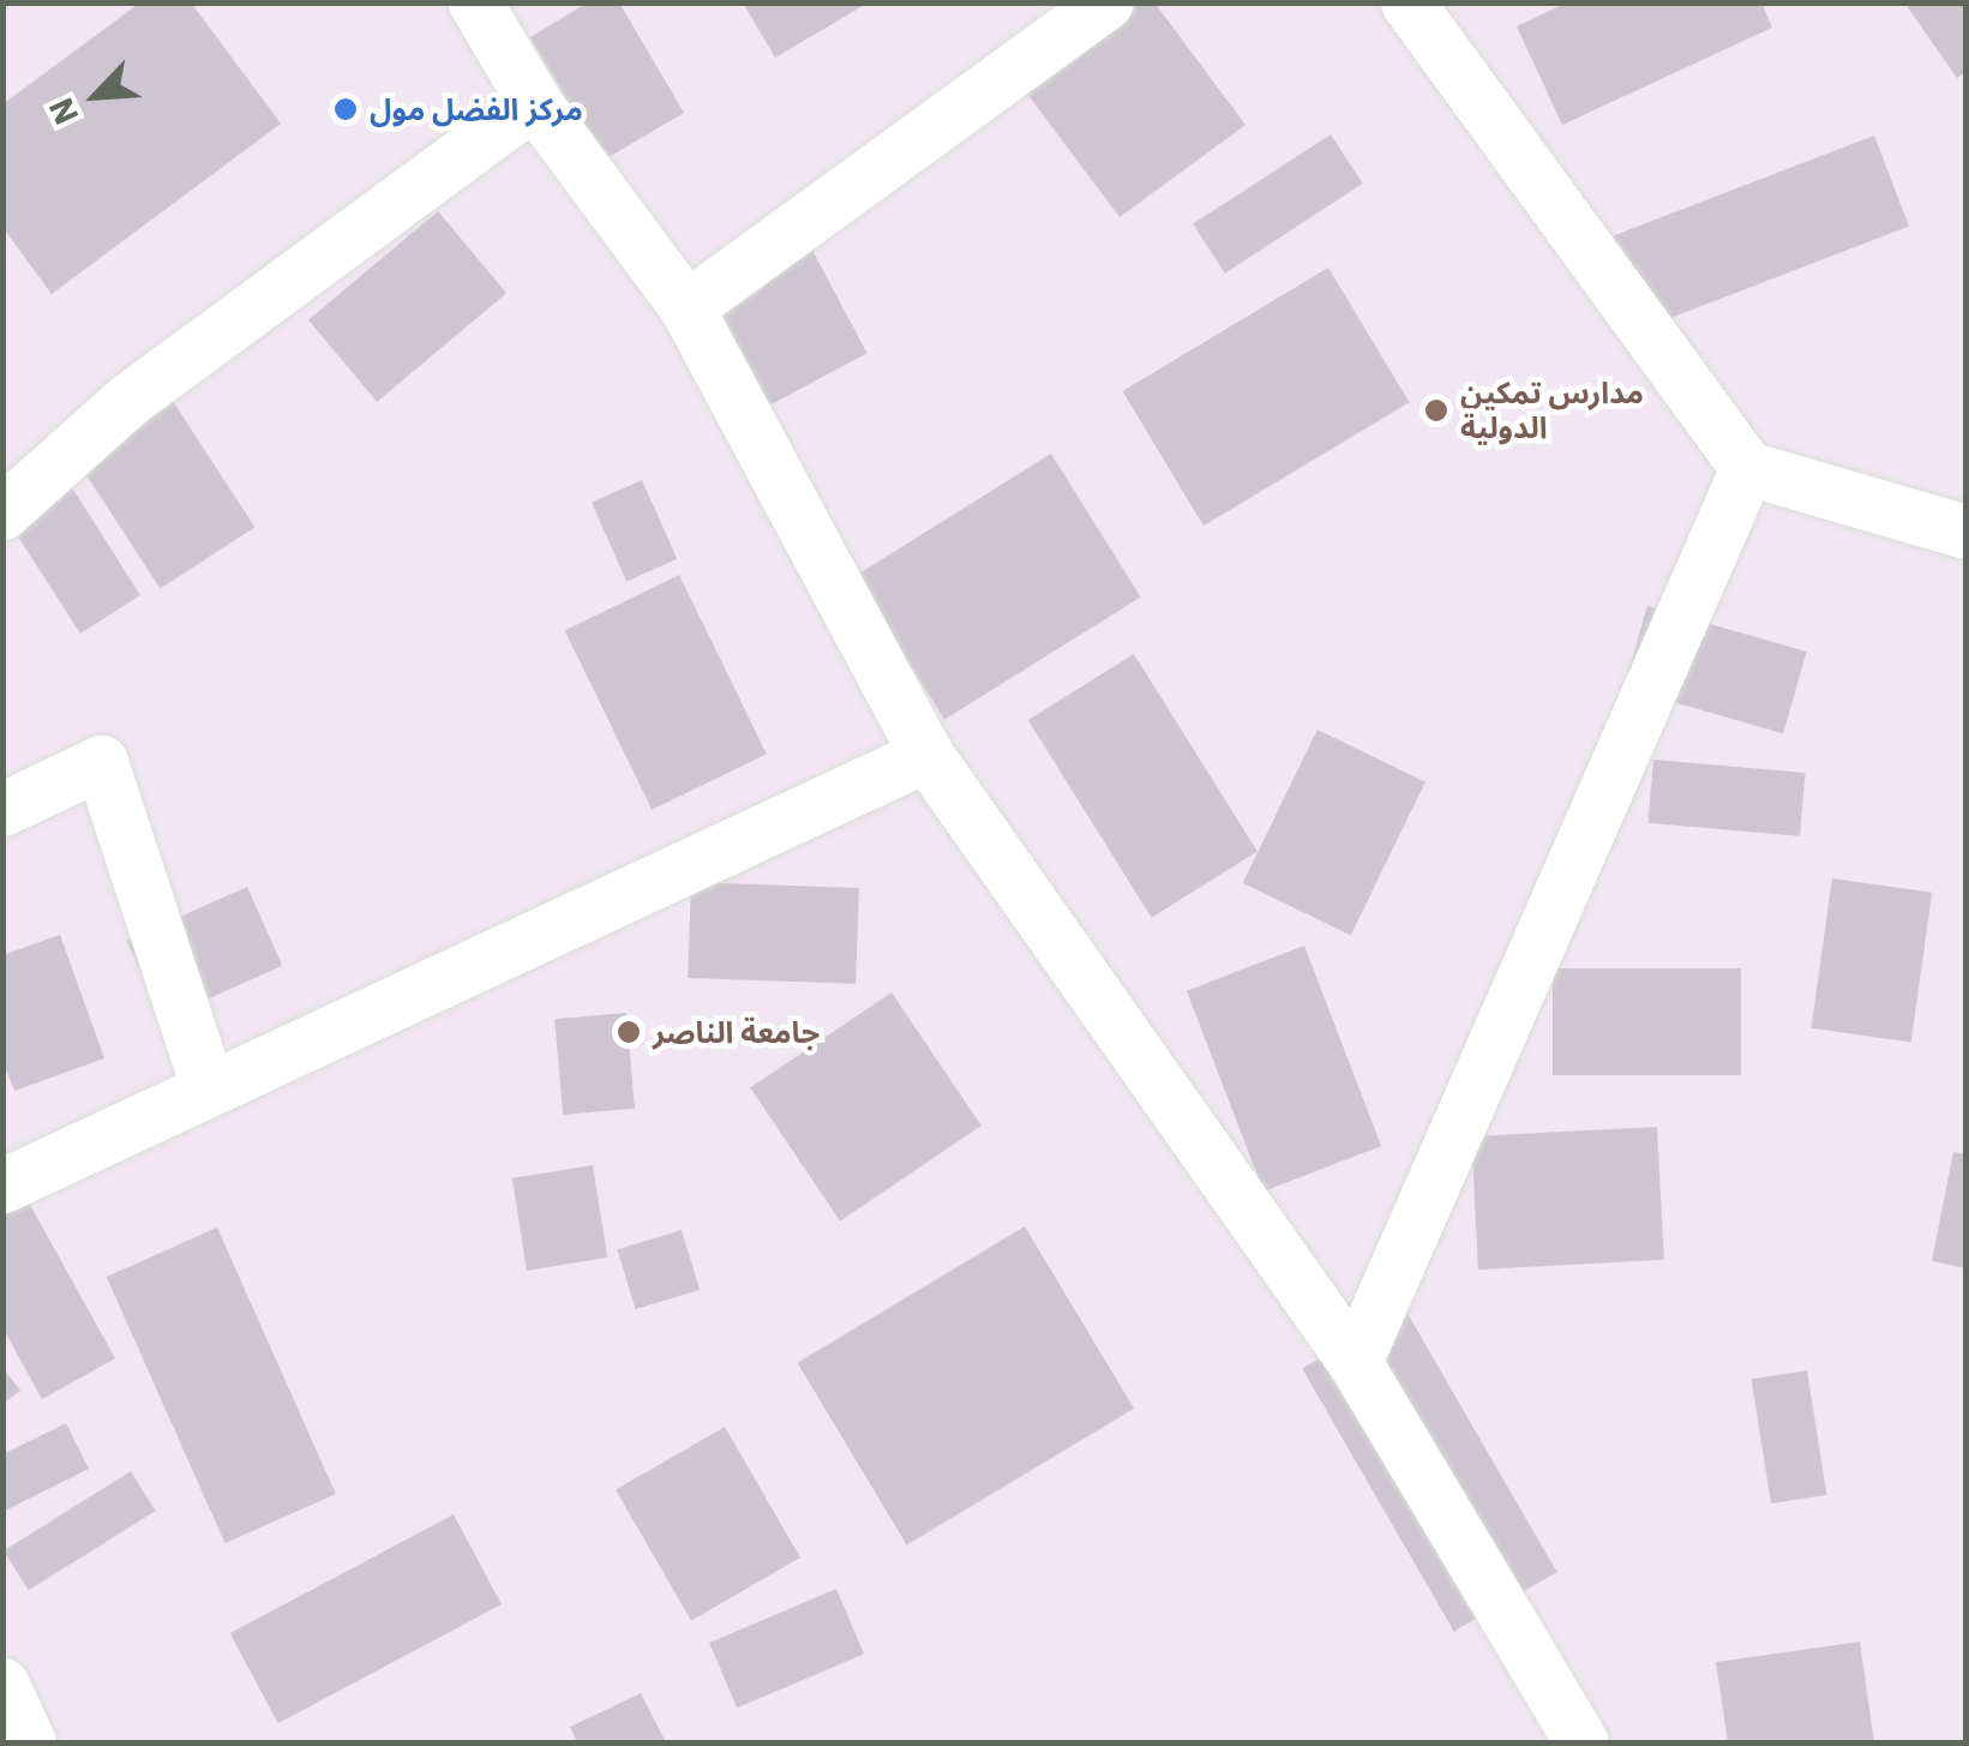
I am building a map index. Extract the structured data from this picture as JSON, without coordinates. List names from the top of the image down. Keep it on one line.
{"places":["مركز الفضل مول","مدارس تمكين الدولية","جامعة الناصر"],"north":"bottom left"}
